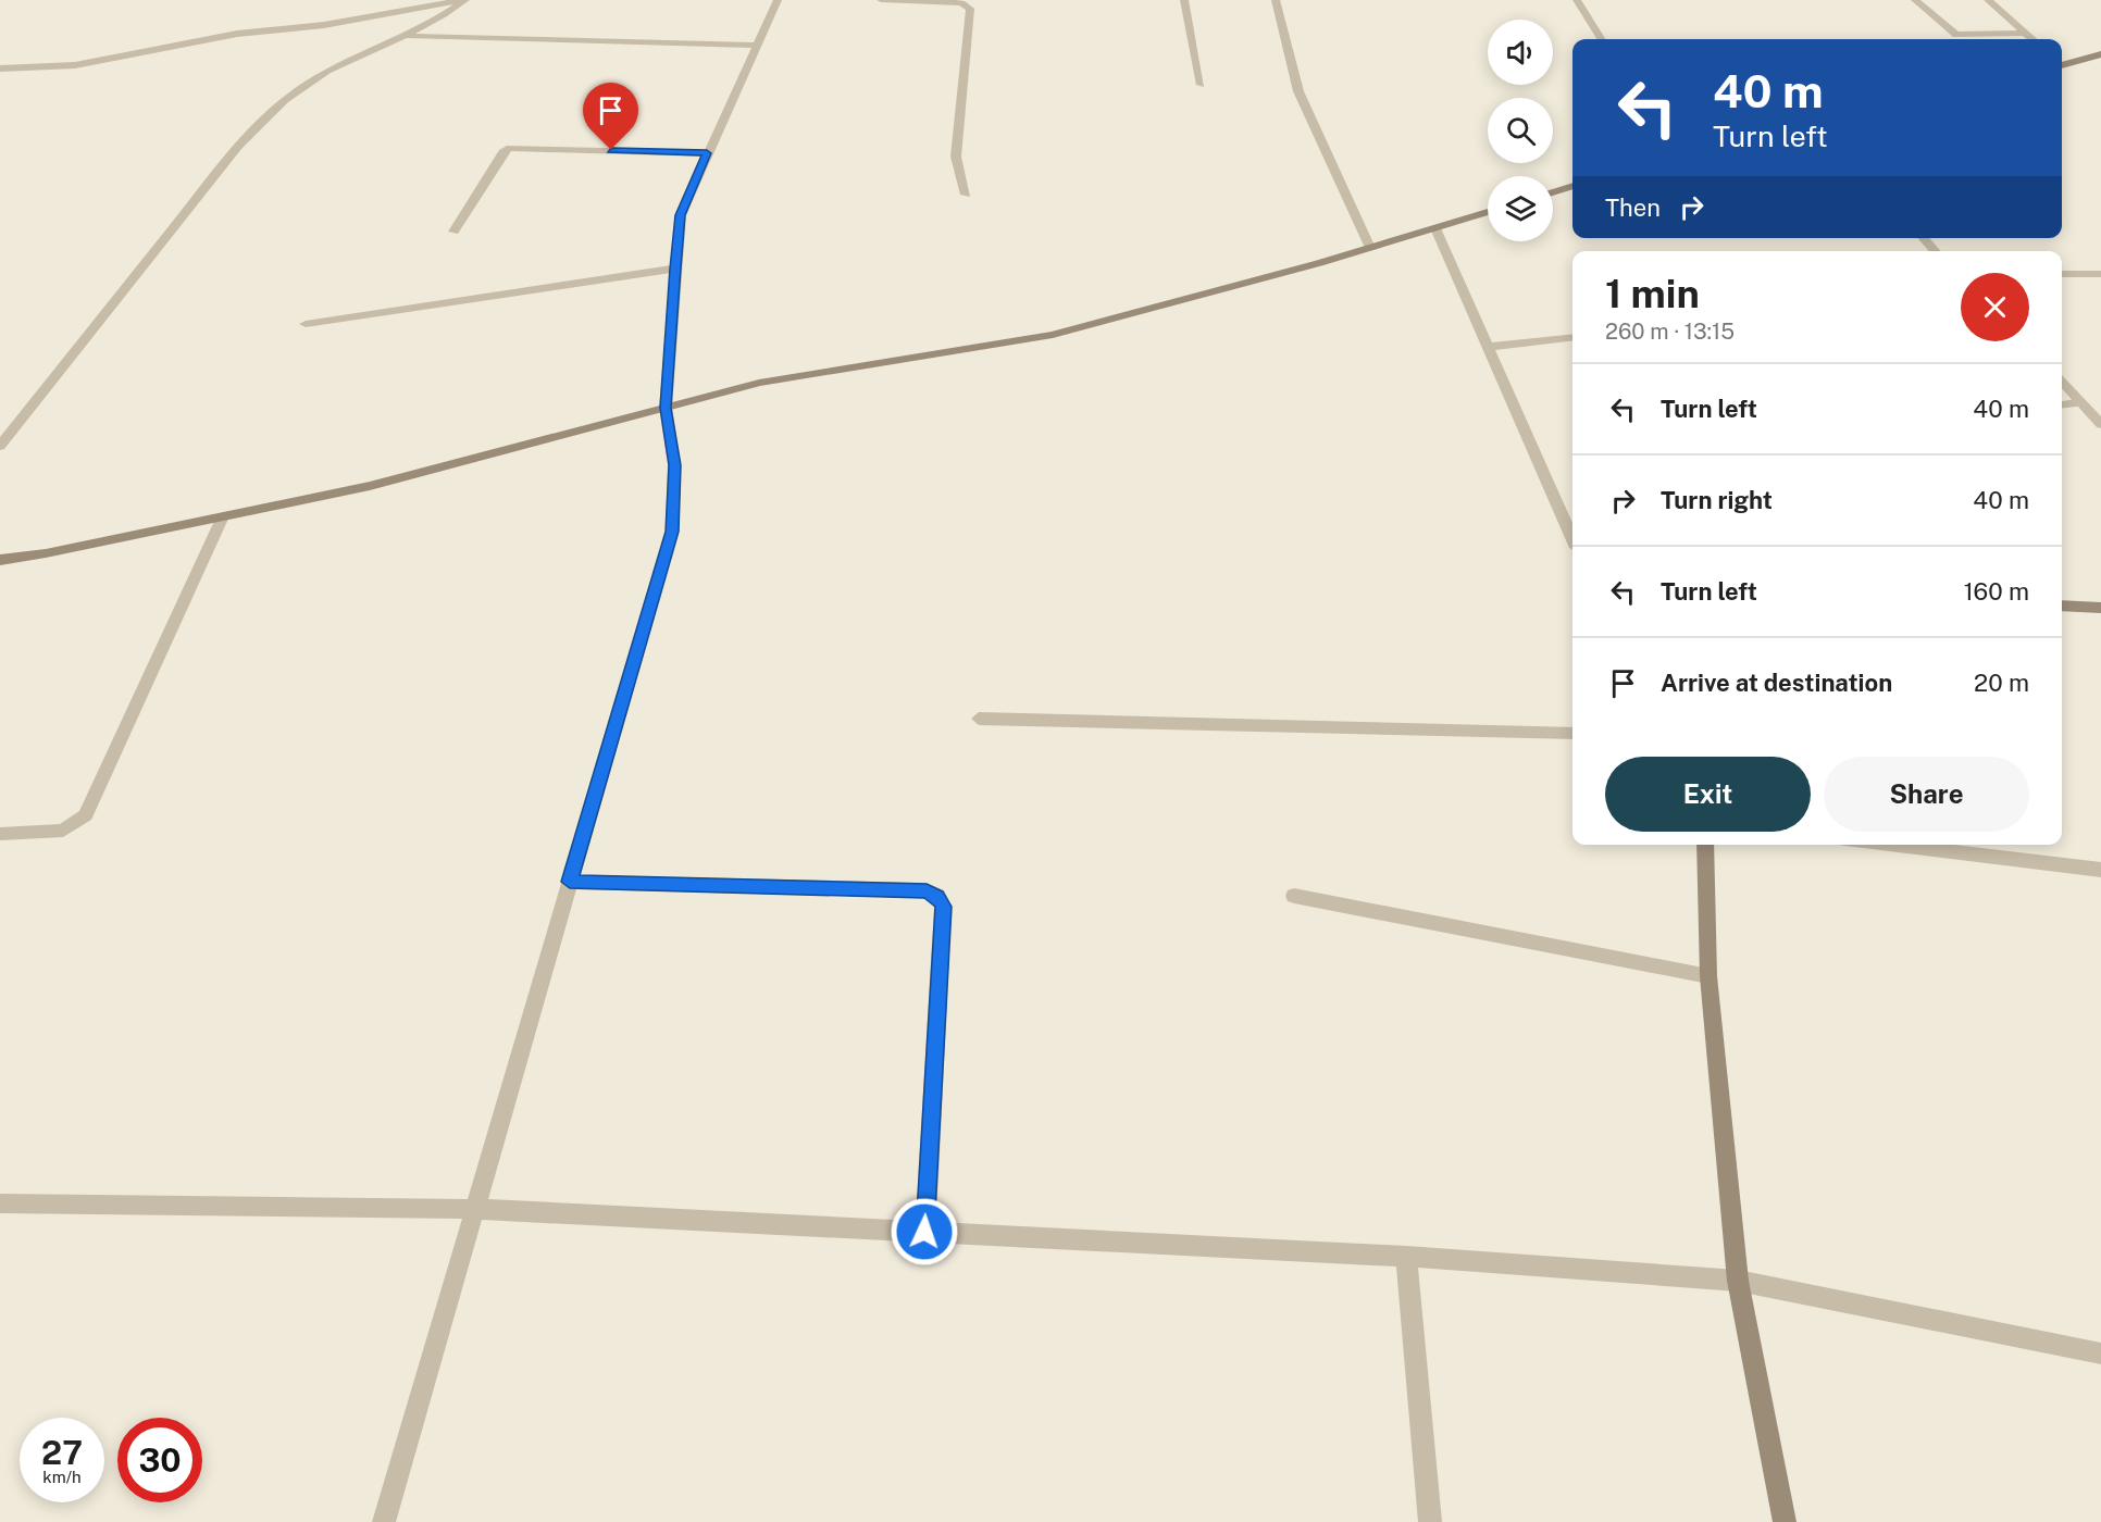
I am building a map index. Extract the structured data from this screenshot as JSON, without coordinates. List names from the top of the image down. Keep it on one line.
{"page":{"turn":["40 m","Turn left"],"then":"Then","heading":["1 min","260 m · 13:15"],"list":[{"name":"Turn left","value":"40 m"},{"name":"Turn right","value":"40 m"},{"name":"Turn left","value":"160 m"},{"name":"Arrive at destination","value":"20 m"}],"buttons":["Exit","Share"],"speed":"27 km/h","limit":"30"}}
